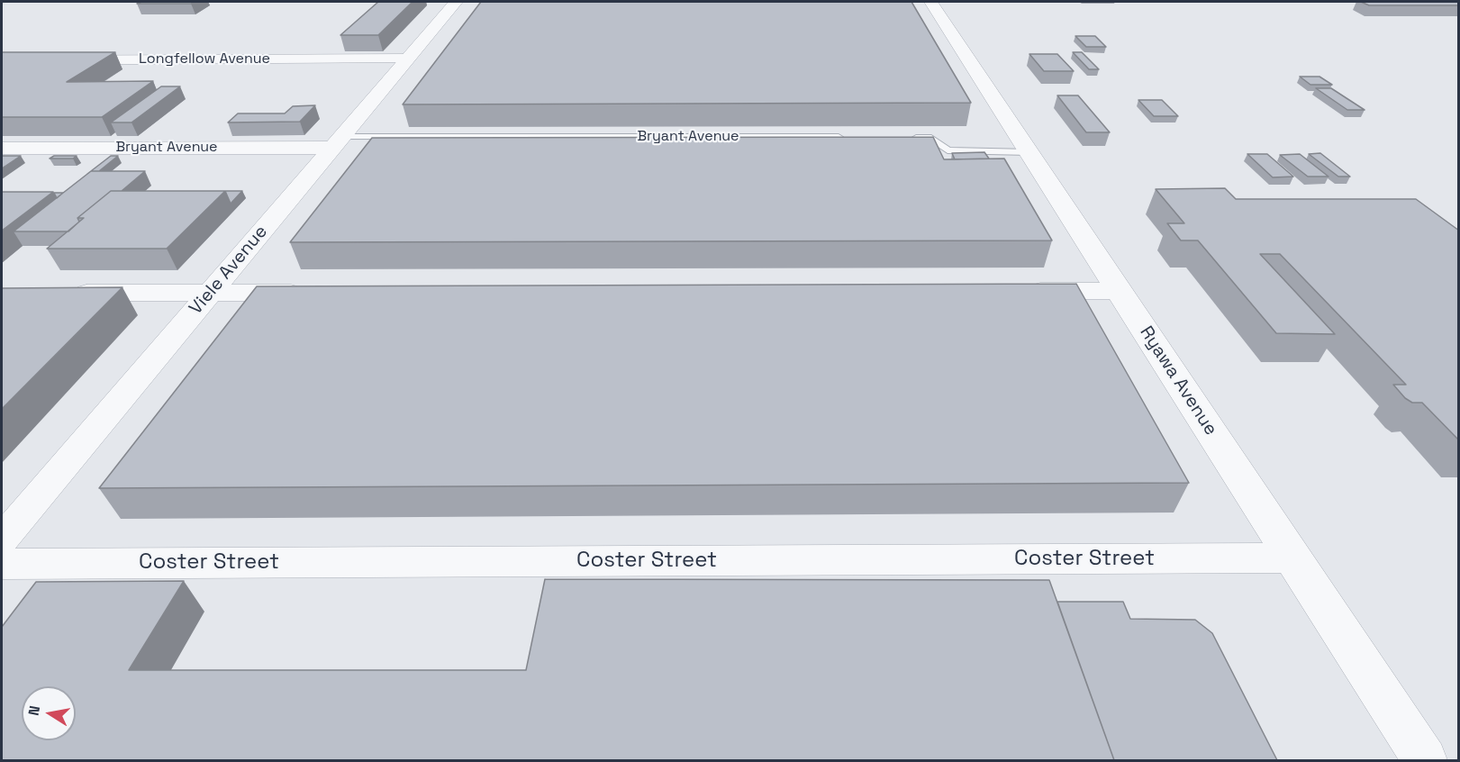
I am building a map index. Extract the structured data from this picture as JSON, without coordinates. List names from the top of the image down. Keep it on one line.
{"streets":{"street":["Longfellow Avenue","Bryant Avenue","Viele Avenue","Ryawa Avenue","Coster Street"]},"crossings":[["Longfellow Avenue","Viele Avenue"],["Bryant Avenue","Viele Avenue"],["Ryawa Avenue","Coster Street"]],"north":"left"}
